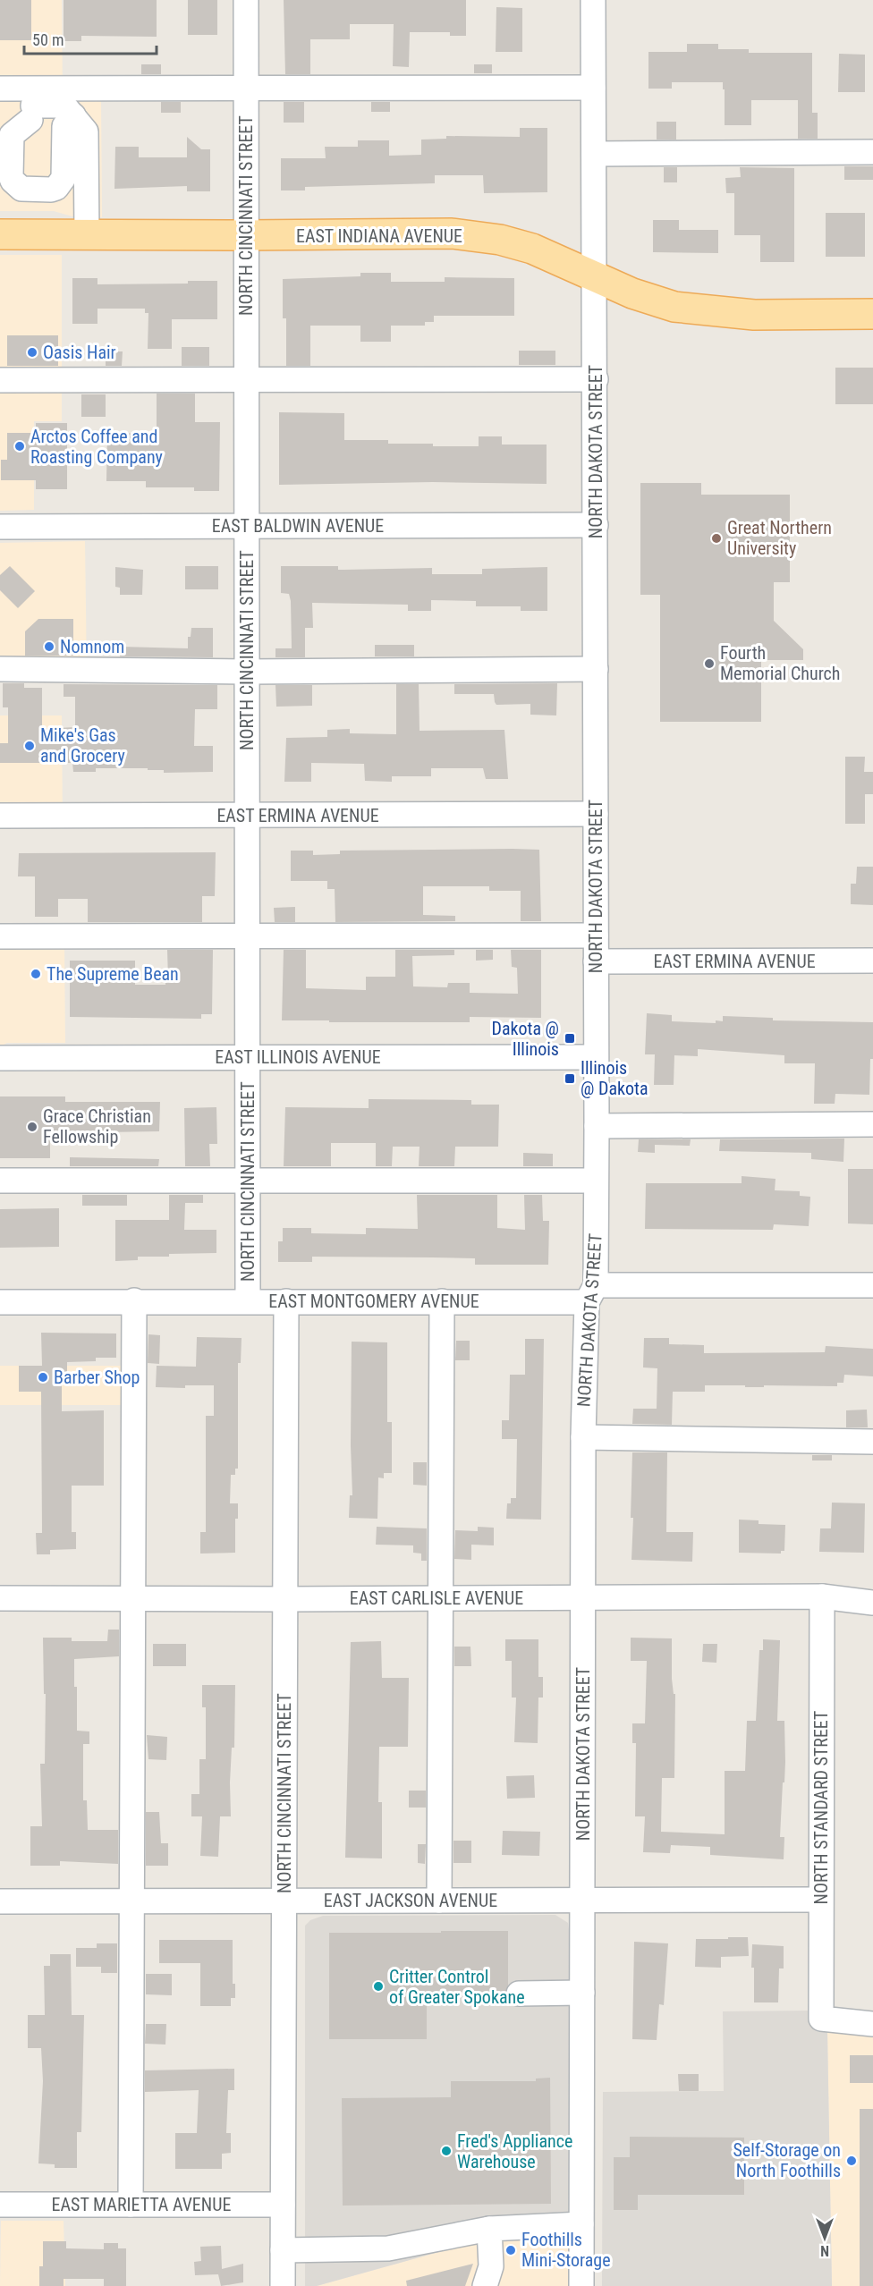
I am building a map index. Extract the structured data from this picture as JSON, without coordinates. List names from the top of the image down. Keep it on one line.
{"streets":{"main road":["EAST INDIANA AVENUE"],"street":["NORTH CINCINNATI STREET","NORTH DAKOTA STREET","EAST BALDWIN AVENUE","EAST ERMINA AVENUE","EAST ILLINOIS AVENUE","EAST MONTGOMERY AVENUE","EAST CARLISLE AVENUE","NORTH STANDARD STREET","EAST JACKSON AVENUE","EAST MARIETTA AVENUE"]},"crossings":[["NORTH CINCINNATI STREET","EAST INDIANA AVENUE"],["NORTH CINCINNATI STREET","EAST BALDWIN AVENUE"],["NORTH CINCINNATI STREET","EAST ERMINA AVENUE"],["NORTH CINCINNATI STREET","EAST ILLINOIS AVENUE"],["NORTH CINCINNATI STREET","EAST MONTGOMERY AVENUE"],["NORTH CINCINNATI STREET","EAST CARLISLE AVENUE"],["NORTH CINCINNATI STREET","EAST JACKSON AVENUE"],["NORTH CINCINNATI STREET","EAST MARIETTA AVENUE"],["EAST INDIANA AVENUE","NORTH DAKOTA STREET"],["NORTH DAKOTA STREET","EAST BALDWIN AVENUE"],["NORTH DAKOTA STREET","EAST ERMINA AVENUE"],["NORTH DAKOTA STREET","EAST ILLINOIS AVENUE"],["NORTH DAKOTA STREET","EAST MONTGOMERY AVENUE"],["NORTH DAKOTA STREET","EAST CARLISLE AVENUE"],["NORTH DAKOTA STREET","EAST JACKSON AVENUE"],["EAST CARLISLE AVENUE","NORTH STANDARD STREET"],["NORTH STANDARD STREET","EAST JACKSON AVENUE"]],"places":{"other":["Oasis Hair","Arctos Coffee and Roasting Company","Great Northern University","Nomnom","Fourth Memorial Church","Mike's Gas and Grocery","The Supreme Bean","Grace Christian Fellowship","Barber Shop","Critter Control of Greater Spokane","Fred's Appliance Warehouse","Self-Storage on North Foothills","Foothills Mini-Storage"],"transit":["Dakota @ Illinois","Illinois @ Dakota"]},"scale_bar":"50 m","north":"bottom"}
